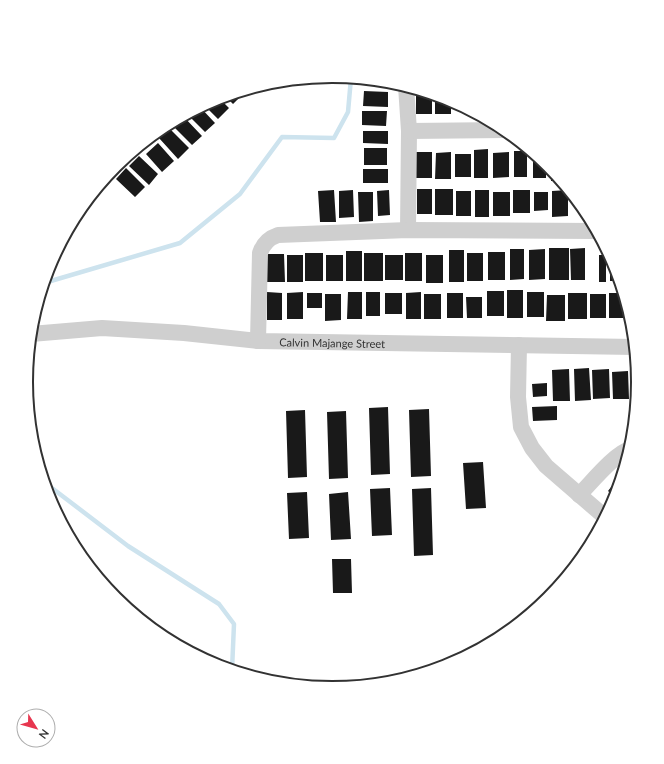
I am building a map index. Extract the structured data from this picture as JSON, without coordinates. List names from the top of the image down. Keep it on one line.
{"streets":{"street":["Calvin Majange Street"]},"north":"bottom right"}
